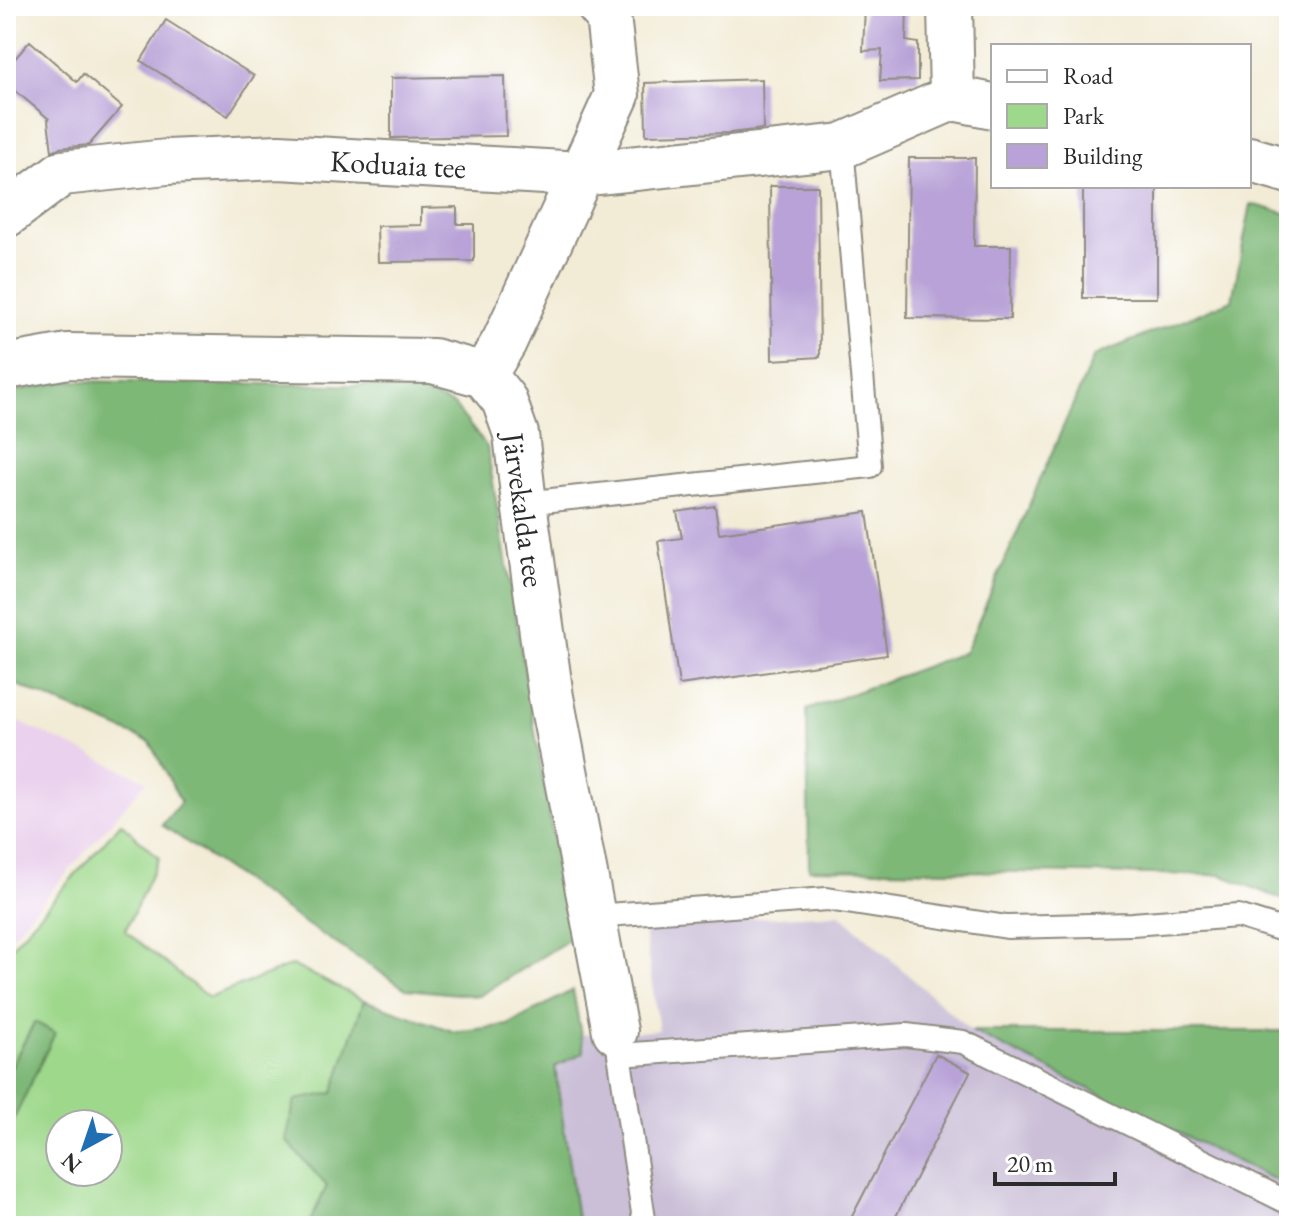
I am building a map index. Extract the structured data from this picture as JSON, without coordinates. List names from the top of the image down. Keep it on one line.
{"streets":{"street":["Koduaia tee","Järvekalda tee"]},"legend":["Road","Park","Building"],"scale_bar":"20 m","north":"bottom left"}
